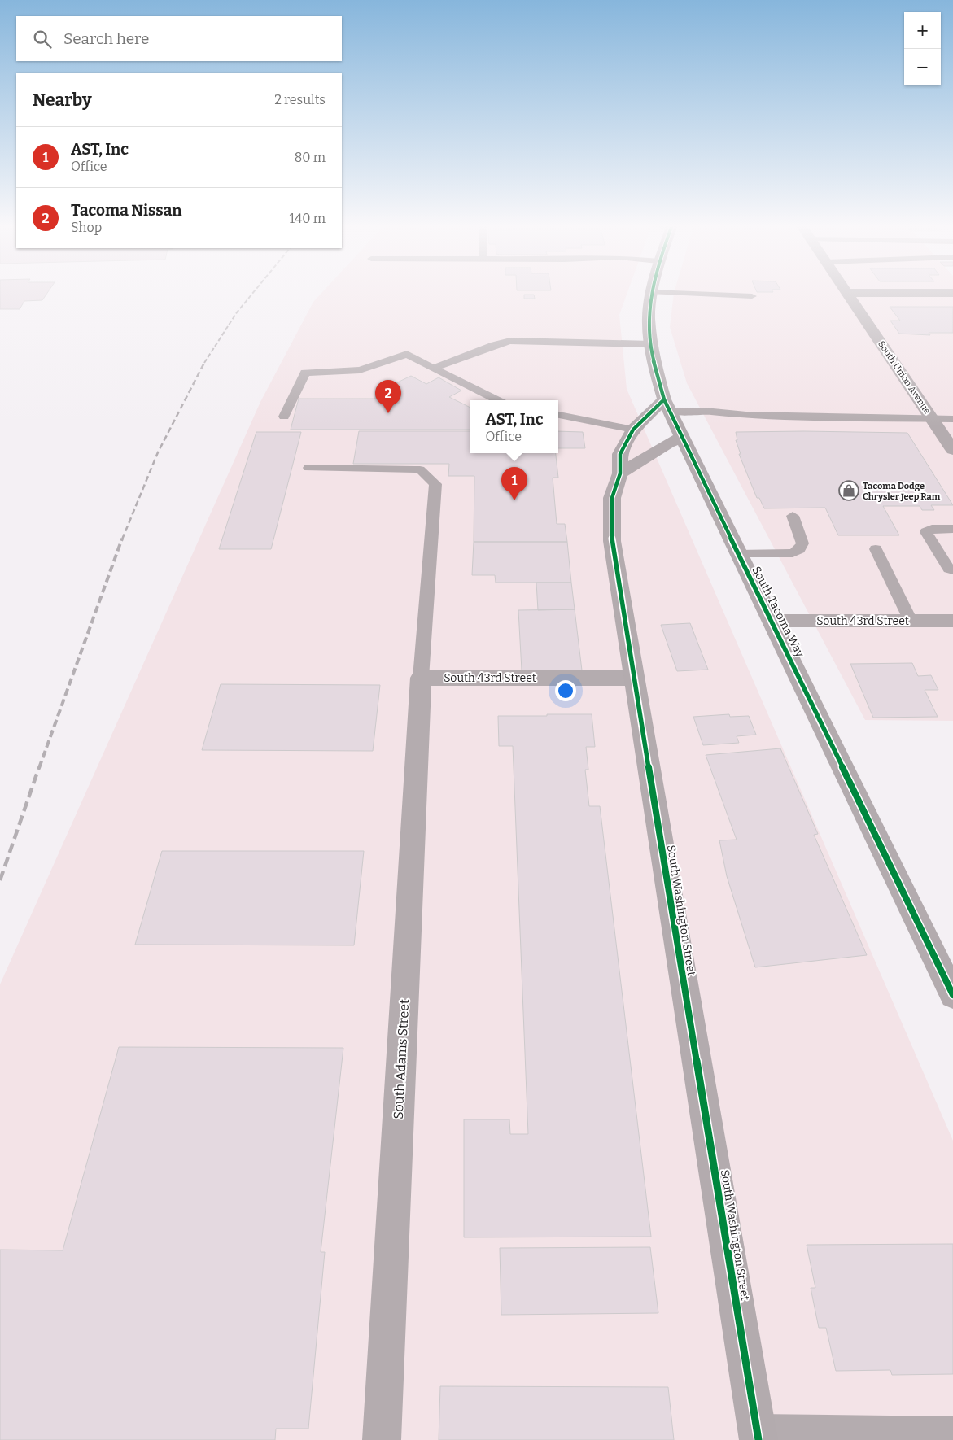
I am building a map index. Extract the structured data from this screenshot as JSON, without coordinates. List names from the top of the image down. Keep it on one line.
{"streets":{"main road":["South Tacoma Way","South Washington Street"],"street":["South Union Avenue","South 43rd Street","South Adams Street"]},"crossings":[["South Tacoma Way","South 43rd Street"],["South Tacoma Way","South Washington Street"],["South 43rd Street","South Washington Street"],["South 43rd Street","South Adams Street"]],"places":{"shop":["Tacoma Dodge Chrysler Jeep Ram"]},"page":{"map_buttons":["+","−"],"search":"Search here","heading":["Nearby","2 results"],"list":[{"mark":"1","name":"AST, Inc","note":"Office","value":"80 m"},{"mark":"2","name":"Tacoma Nissan","note":"Shop","value":"140 m"}],"pins":["2","1"],"popup":["AST, Inc","Office"]}}
